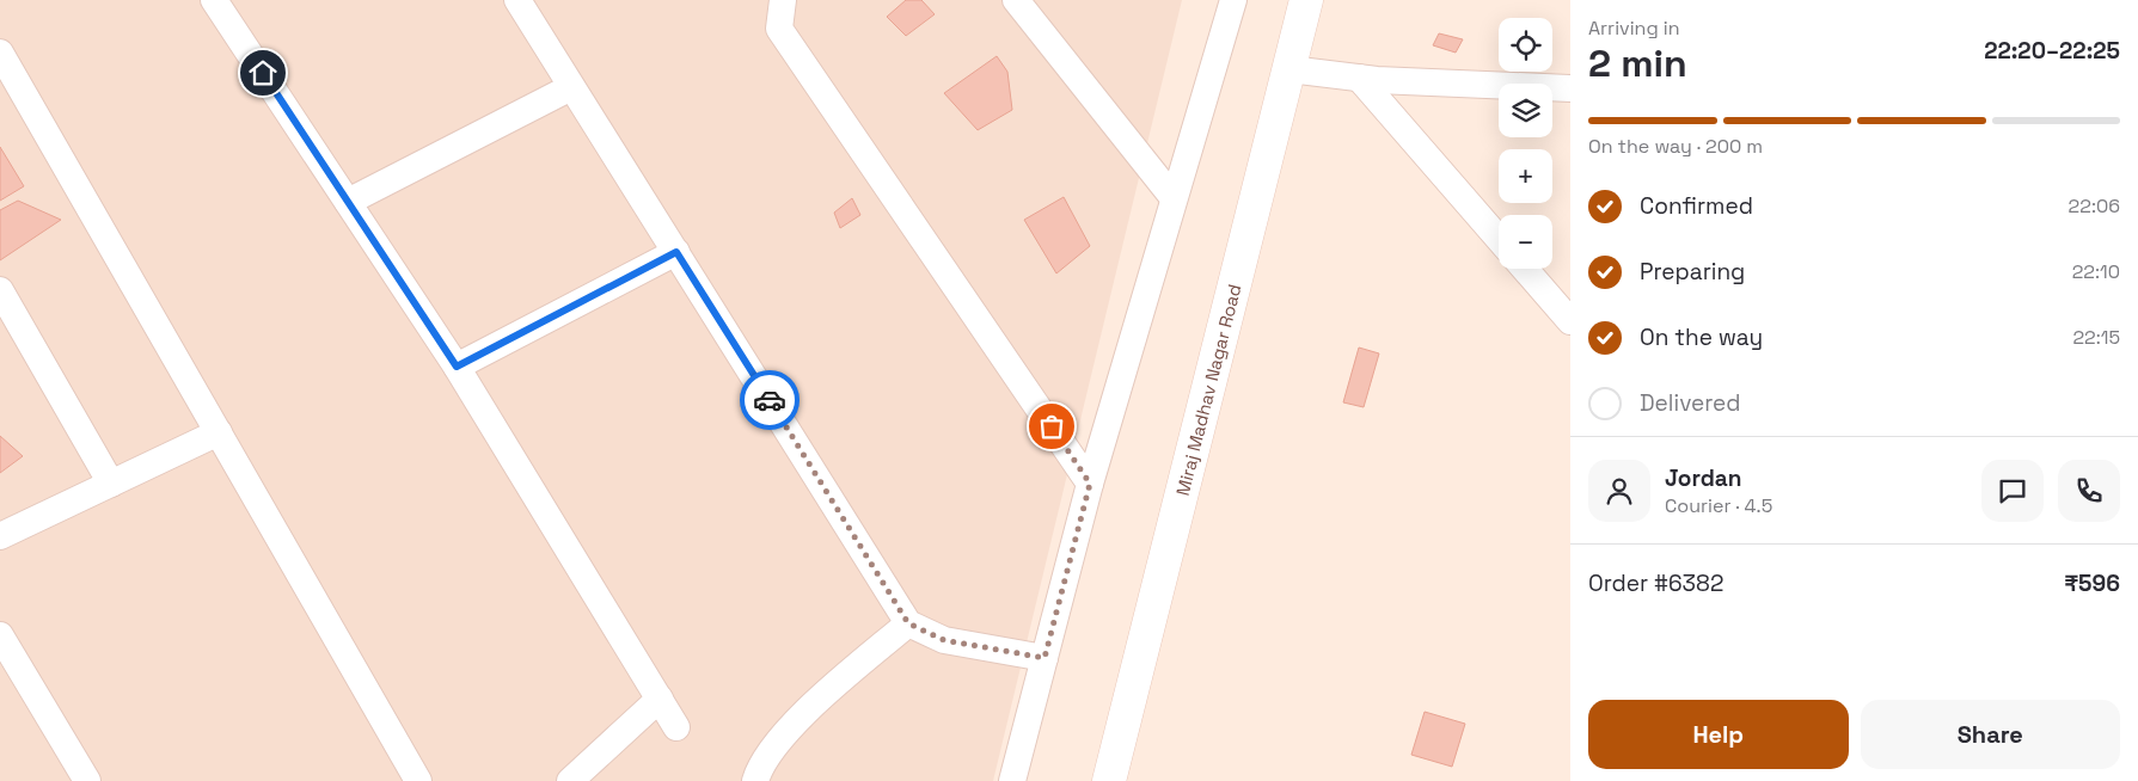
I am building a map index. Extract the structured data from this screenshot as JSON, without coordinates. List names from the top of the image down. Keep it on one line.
{"streets":{"street":["Miraj Madhav Nagar Road"]},"page":{"heading":["2 min","Arriving in","22:20–22:25"],"panel":["Jordan","Courier · 4.5","Order #6382","₹596"],"map_buttons":["+","−"],"bar":"On the way · 200 m","list":[["Confirmed","22:06"],["Preparing","22:10"],["On the way","22:15"],"Delivered"],"buttons":["Help","Share"]}}
